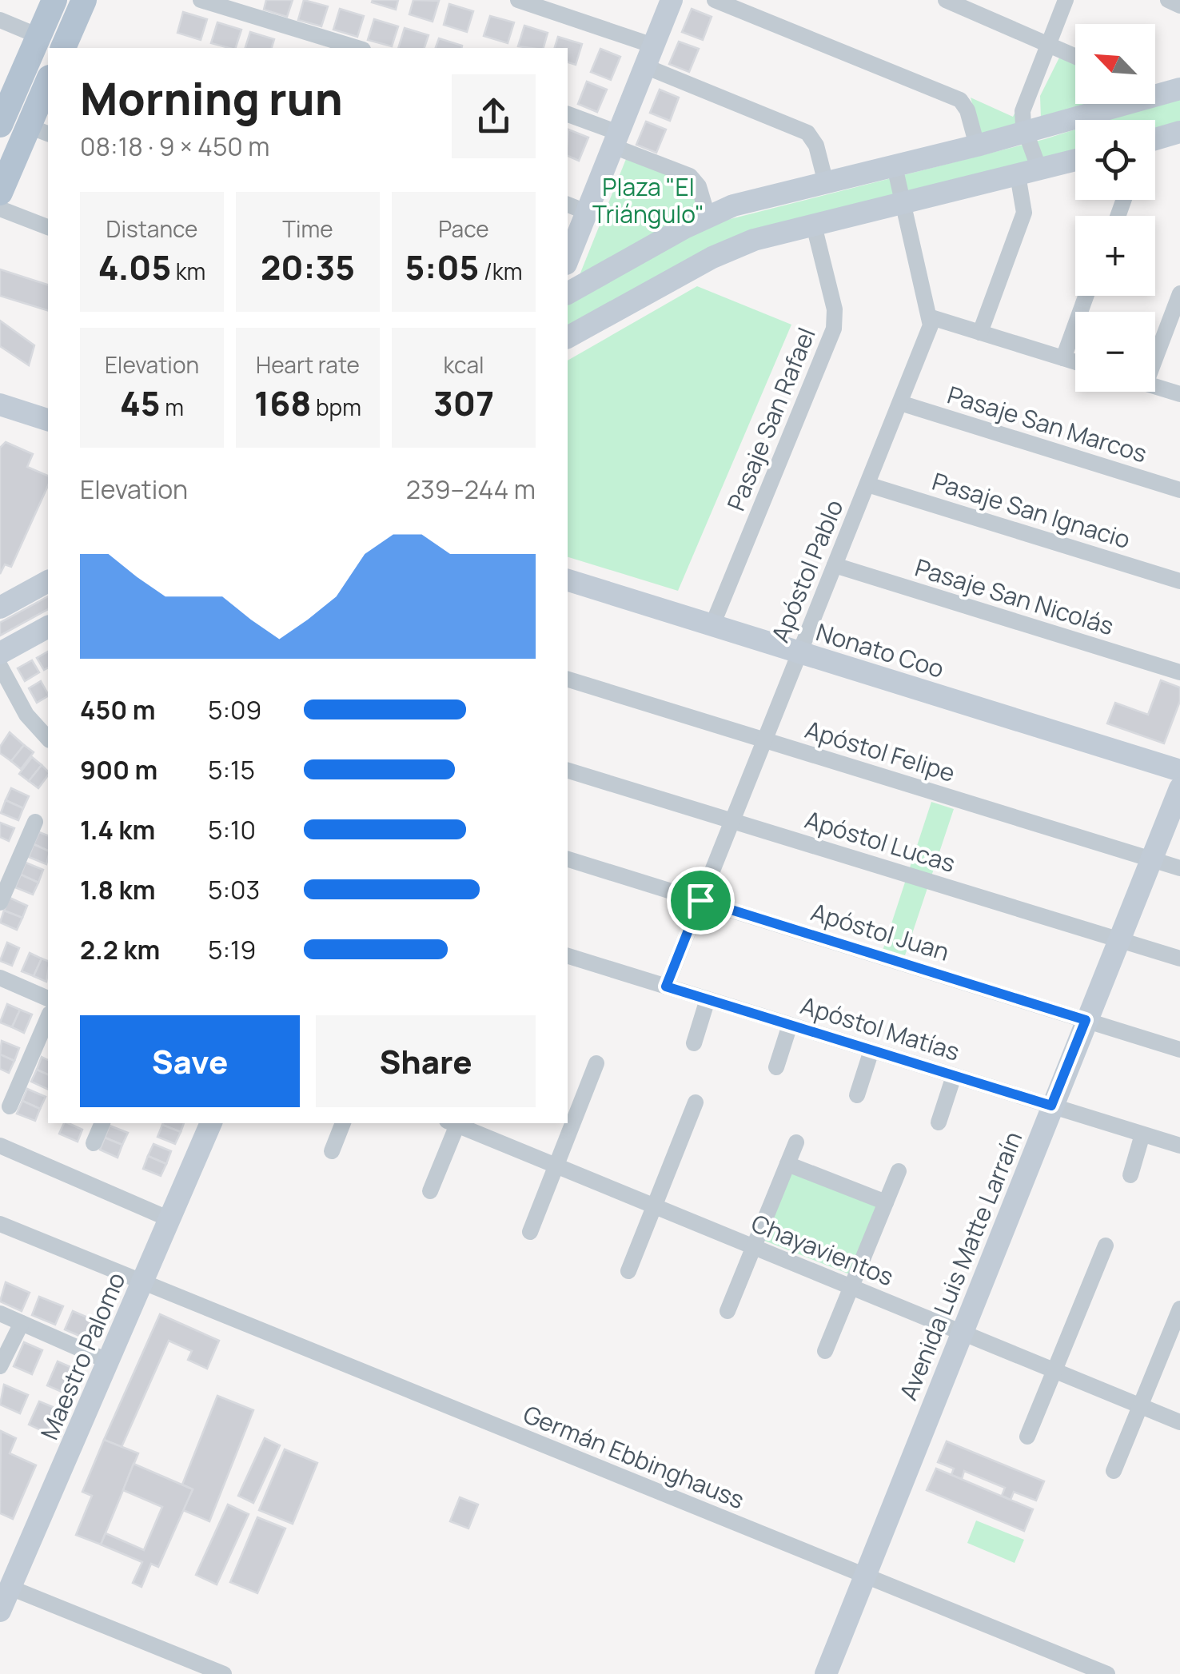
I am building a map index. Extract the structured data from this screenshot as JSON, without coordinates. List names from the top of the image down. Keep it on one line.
{"streets":{"street":["Pasaje San Rafael","Pasaje San Marcos","Pasaje San Ignacio","Apóstol Pablo","Pasaje San Nicolás","Nonato Coo","Apóstol Felipe","Apóstol Lucas","Apóstol Juan","Apóstol Matías","Chayavientos","Avenida Luis Matte Larraín","Maestro Palomo","Germán Ebbinghauss"]},"crossings":[["Pasaje San Rafael","Nonato Coo"],["Pasaje San Marcos","Apóstol Pablo"],["Pasaje San Ignacio","Apóstol Pablo"],["Apóstol Pablo","Pasaje San Nicolás"],["Apóstol Pablo","Nonato Coo"],["Apóstol Pablo","Apóstol Felipe"],["Apóstol Pablo","Apóstol Lucas"],["Apóstol Pablo","Apóstol Juan"],["Apóstol Pablo","Apóstol Matías"],["Apóstol Felipe","Avenida Luis Matte Larraín"],["Apóstol Lucas","Avenida Luis Matte Larraín"],["Apóstol Juan","Avenida Luis Matte Larraín"],["Apóstol Matías","Avenida Luis Matte Larraín"],["Chayavientos","Avenida Luis Matte Larraín"],["Avenida Luis Matte Larraín","Germán Ebbinghauss"],["Maestro Palomo","Germán Ebbinghauss"]],"parks":["Plaza \"El Triángulo\""],"north":"top left","page":{"map_buttons":["+","−"],"heading":["Morning run","08:18 · 9 × 450 m"],"stats":[["Distance","4.05 km"],["Time","20:35"],["Pace","5:05 /km"],["Elevation","45 m"],["Heart rate","168 bpm"],["kcal","307"]],"chart":["Elevation","239–244 m"],"list":[{"name":"450 m","note":"5:09"},{"name":"900 m","note":"5:15"},{"name":"1.4 km","note":"5:10"},{"name":"1.8 km","note":"5:03"},{"name":"2.2 km","note":"5:19"}],"buttons":["Save","Share"]}}
